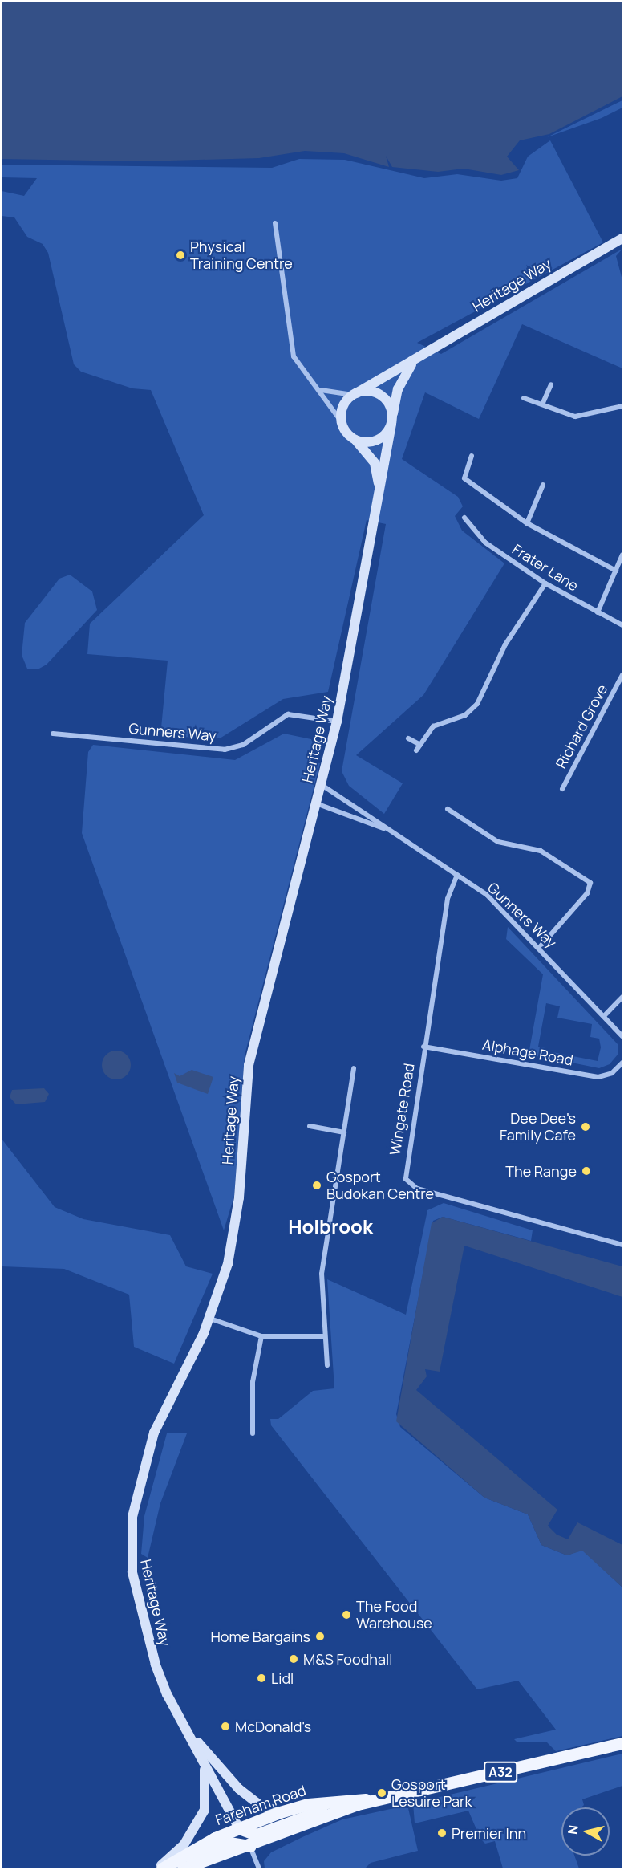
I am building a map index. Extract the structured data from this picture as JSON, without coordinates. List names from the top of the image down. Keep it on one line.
{"streets":{"main road":["A32","Fareham Road"],"street":["Heritage Way","Frater Lane","Richard Grove","Gunners Way","Alphage Road","Wingate Road"]},"crossings":[["Heritage Way","Gunners Way"],["Heritage Way","A32"],["Heritage Way","Fareham Road"],["Gunners Way","Wingate Road"],["Alphage Road","Wingate Road"],["A32","Fareham Road"]],"districts":["Holbrook"],"places":["Physical Training Centre","Dee Dee's Family Cafe","The Range","Gosport Budokan Centre","The Food Warehouse","Home Bargains","M&S Foodhall","Lidl","McDonald's","Gosport Lesuire Park","Premier Inn"],"north":"left"}
